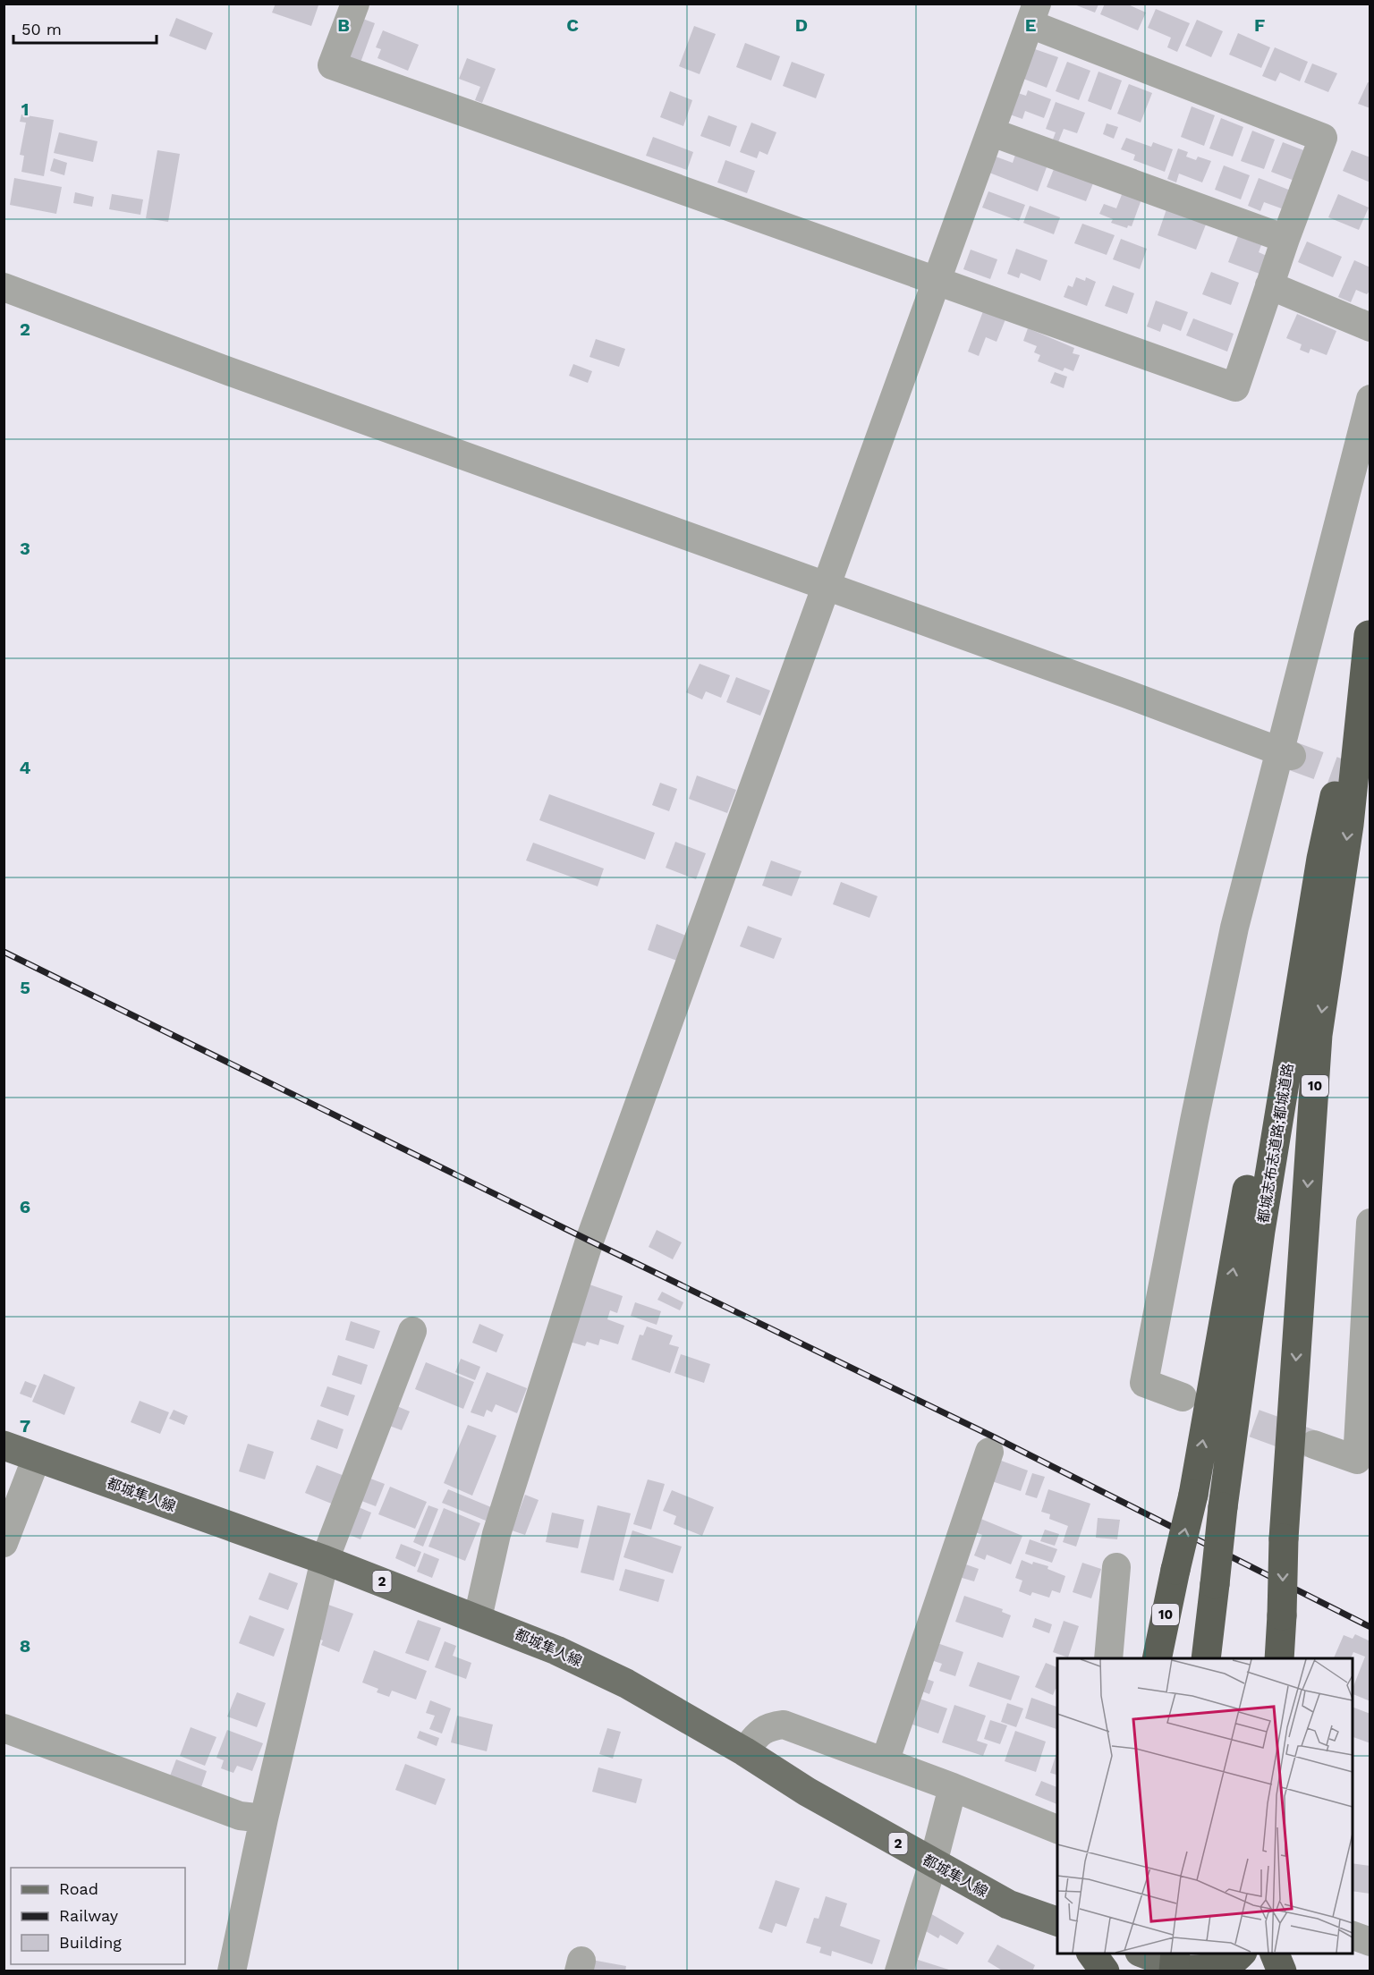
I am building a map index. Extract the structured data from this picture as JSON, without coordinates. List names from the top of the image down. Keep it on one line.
{"streets":{"highway":["10","都城志布志道路;都城道路"],"main road":["都城隼人線","2"]},"crossings":[["10","都城志布志道路;都城道路"]],"legend":["Road","Railway","Building"],"scale_bar":"50 m","grid":{"columns":["B","C","D","E","F"],"rows":["1","2","3","4","5","6","7","8"]}}
